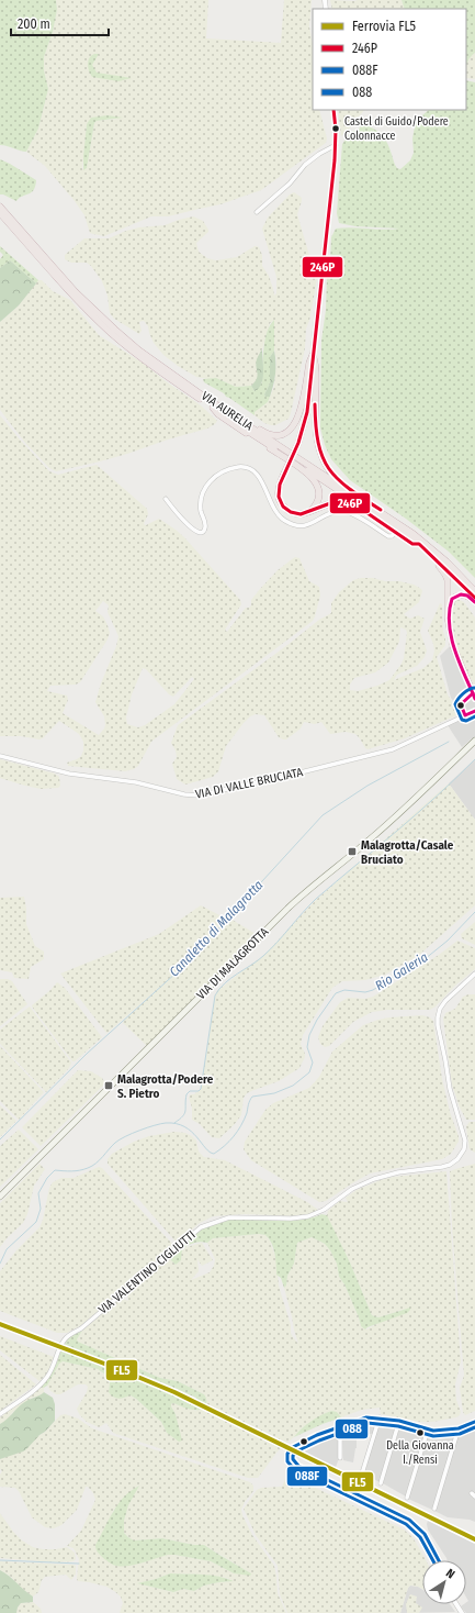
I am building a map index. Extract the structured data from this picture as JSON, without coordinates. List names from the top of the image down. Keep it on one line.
{"streets":{"highway":["VIA AURELIA"],"main road":["VIA DI MALAGROTTA"],"street":["VIA DI VALLE BRUCIATA","VIA VALENTINO CIGLIUTTI"]},"water":["Canaletto di Malagrotta","Rio Galeria"],"places":{"other":["Castel di Guido/Podere Colonnacce","Della Giovanna I./Rensi"],"transit":["Malagrotta/Casale Bruciato","Malagrotta/Podere S. Pietro"]},"lines":["transit line 246P","rail line FL5","transit line 088F","transit line 088"],"legend":["Ferrovia FL5","246P","088F","088"],"scale_bar":"200 m","north":"top right"}
